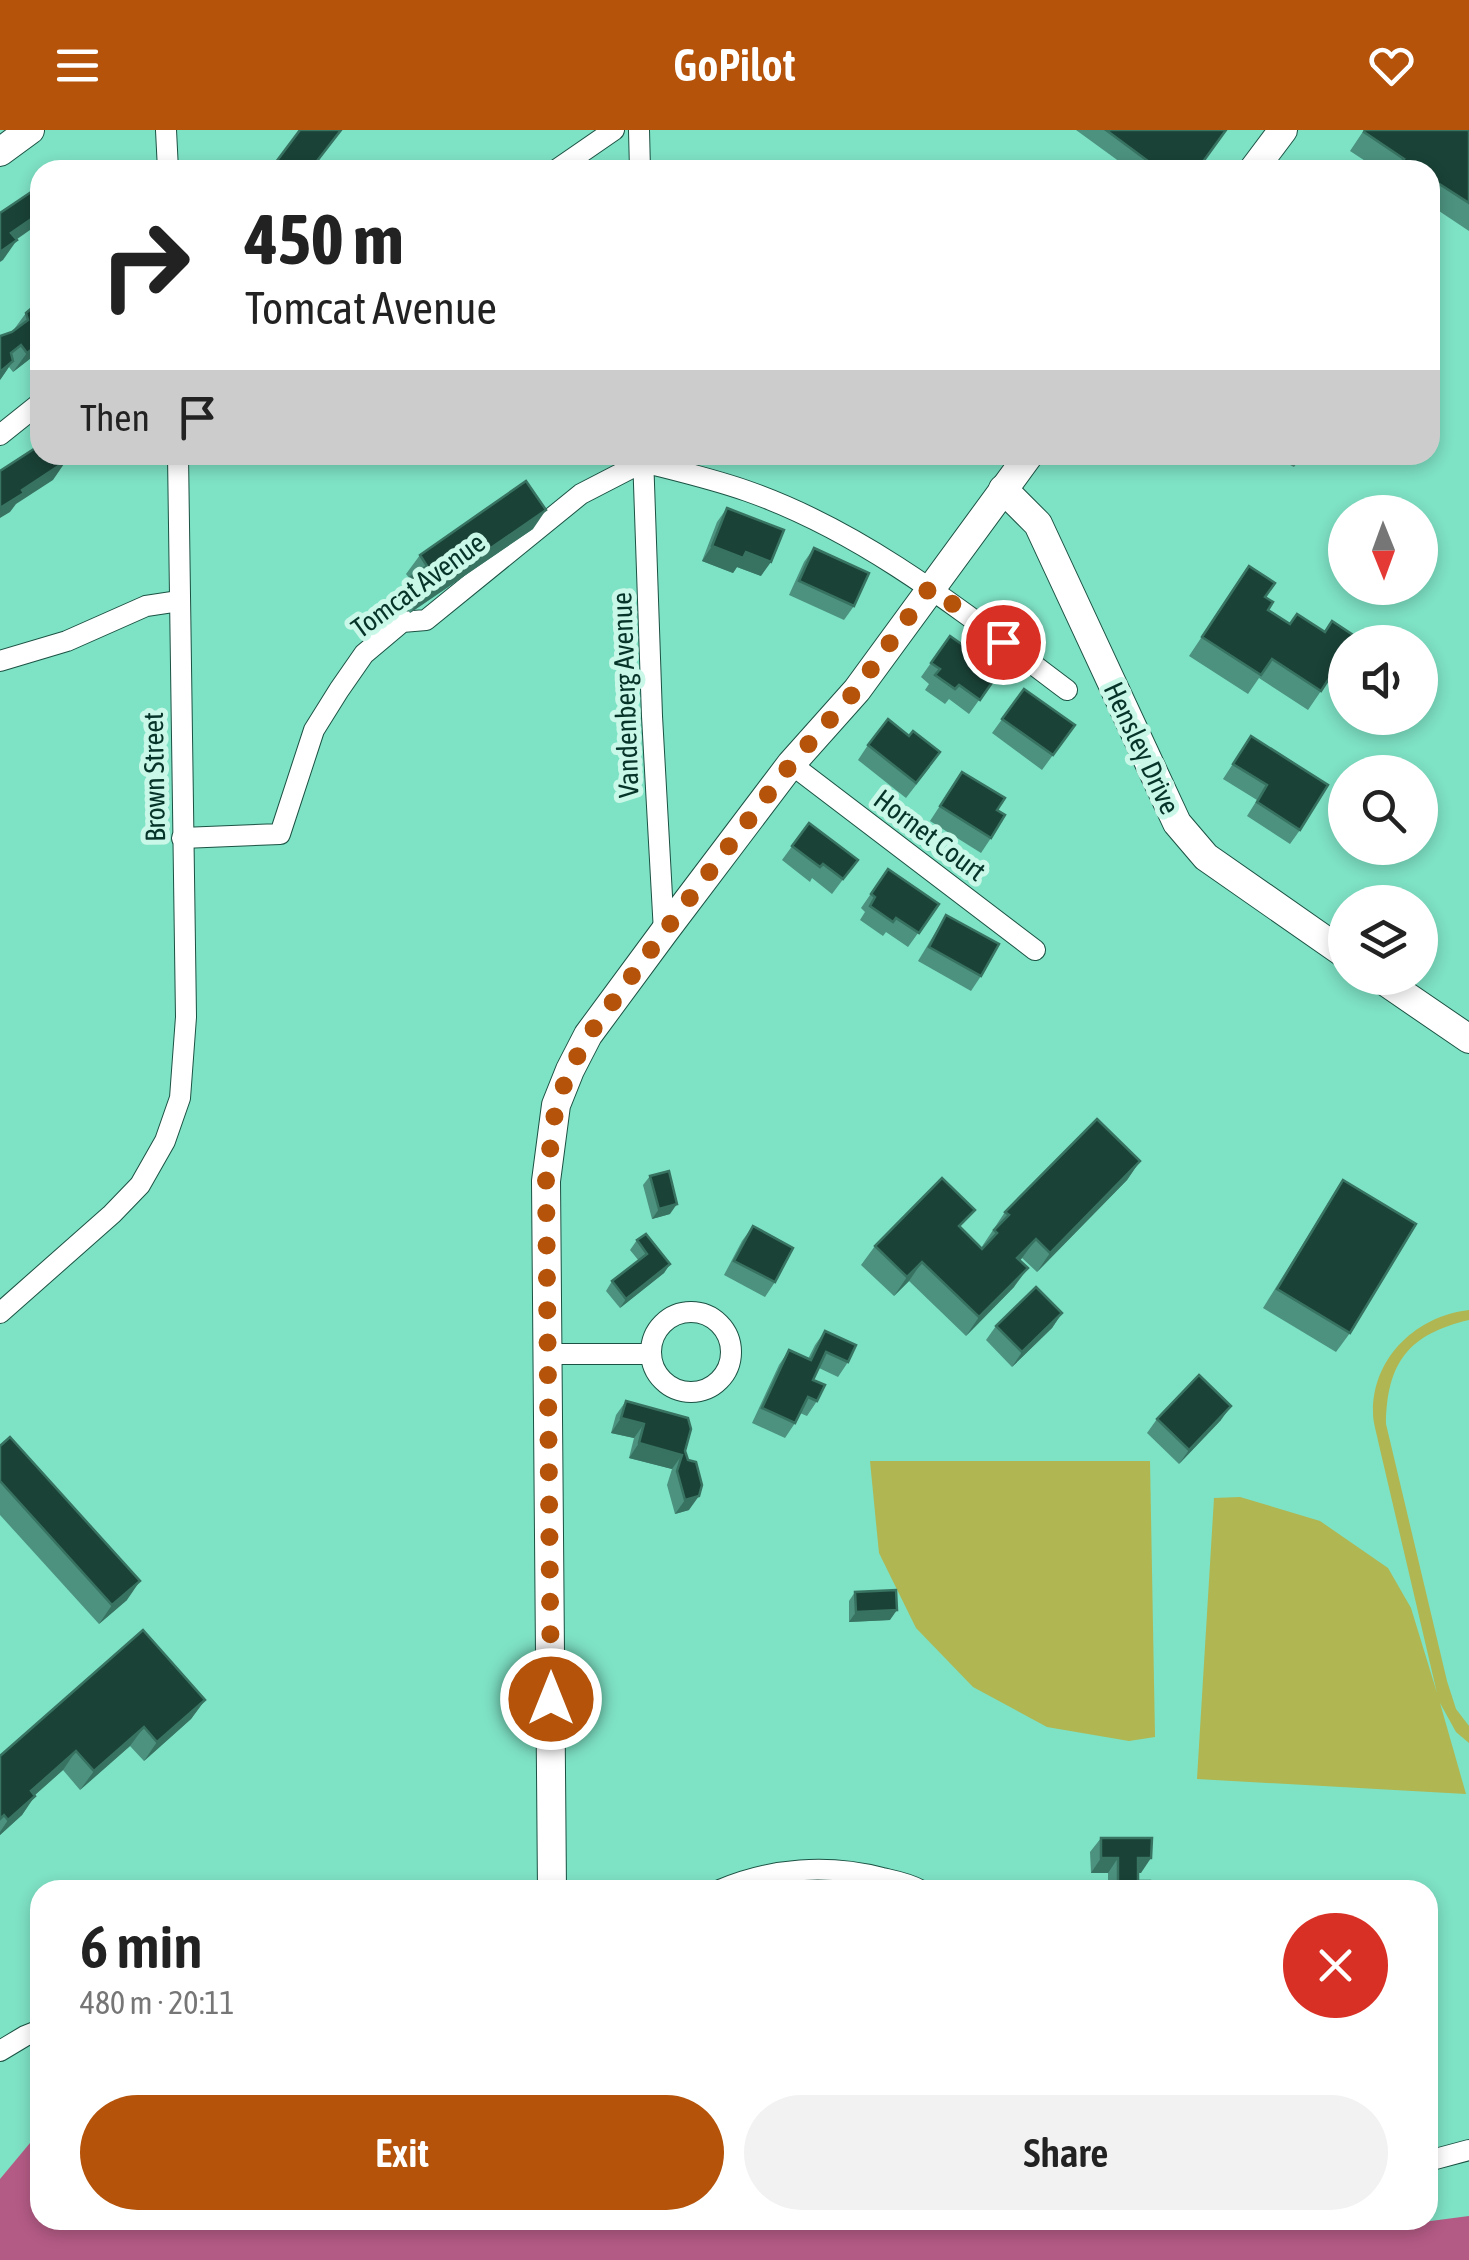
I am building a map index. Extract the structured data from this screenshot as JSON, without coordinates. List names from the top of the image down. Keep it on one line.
{"streets":{"street":["Tomcat Avenue","Vandenberg Avenue","Hensley Drive","Brown Street","Hornet Court"]},"crossings":[["Tomcat Avenue","Brown Street"]],"north":"bottom","page":{"header":"GoPilot","turn":["450 m","Tomcat Avenue"],"then":"Then","heading":["6 min","480 m · 20:11"],"buttons":["Exit","Share"]}}
